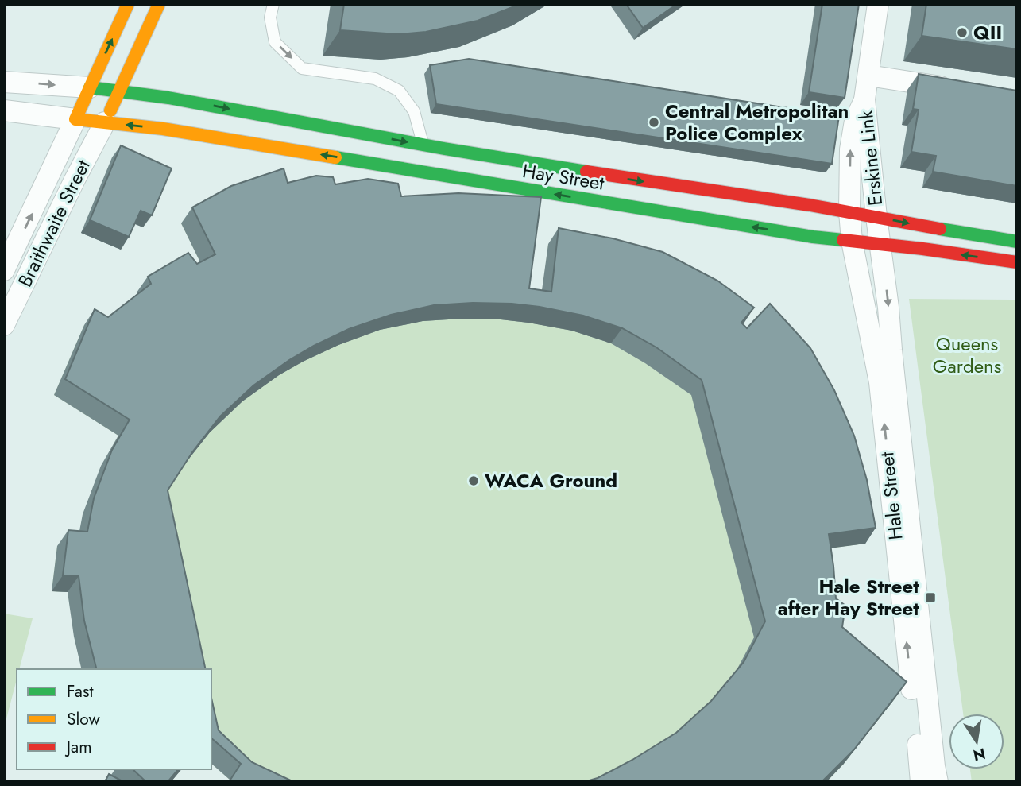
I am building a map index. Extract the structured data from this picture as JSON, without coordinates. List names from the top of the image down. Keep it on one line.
{"streets":{"main road":["Hay Street"],"street":["Erskine Link","Braithwaite Street","Hale Street"]},"crossings":[["Erskine Link","Hay Street"],["Erskine Link","Hale Street"],["Hay Street","Braithwaite Street"],["Hay Street","Hale Street"]],"parks":["Queens Gardens"],"places":{"other":["QII","Central Metropolitan Police Complex","WACA Ground"],"transit":["Hale Street after Hay Street"]},"legend":["Fast","Slow","Jam"],"north":"bottom"}
